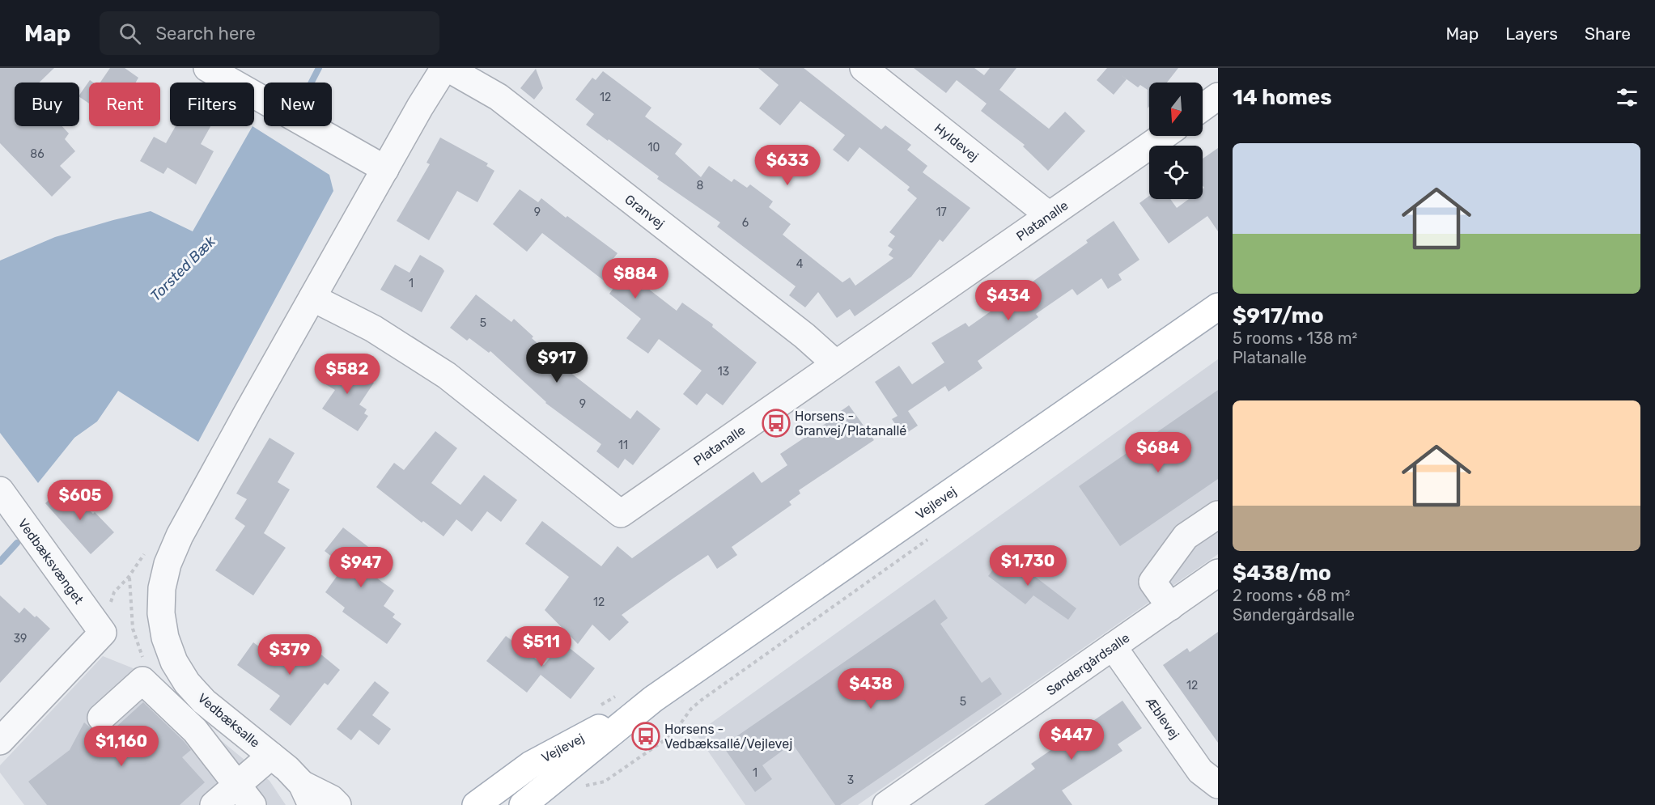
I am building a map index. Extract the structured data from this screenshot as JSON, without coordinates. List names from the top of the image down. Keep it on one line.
{"streets":{"main road":["Vejlevej"],"street":["Hyldevej","Granvej","Platanalle","Vedbæksvænget","Søndergårdsalle","Æblevej","Vedbæksalle"]},"crossings":[["Hyldevej","Platanalle"],["Granvej","Platanalle"],["Granvej","Vedbæksalle"],["Platanalle","Vedbæksalle"],["Søndergårdsalle","Æblevej"]],"water":["Torsted Bæk"],"places":{"bus stop":["Horsens - Granvej/Platanallé","Horsens - Vedbæksallé/Vejlevej"]},"house_numbers":["12","10","86","8","9","17","6","4","1","5","13","9","11","12","39","12","5","1","3"],"north":"bottom","page":{"header":"Map","search":"Search here","nav":["Map","Layers","Share"],"heading":"14 homes","chip":["Buy","Rent","Filters","New"],"list":[{"name":"$917/mo","note":"5 rooms · 138 m² · Platanalle"},{"name":"$438/mo","note":"2 rooms · 68 m² · Søndergårdsalle"}],"price":["$633","$884","$434","$917","$582","$684","$605","$1,730","$947","$511","$379","$438","$447","$1,160"]}}
